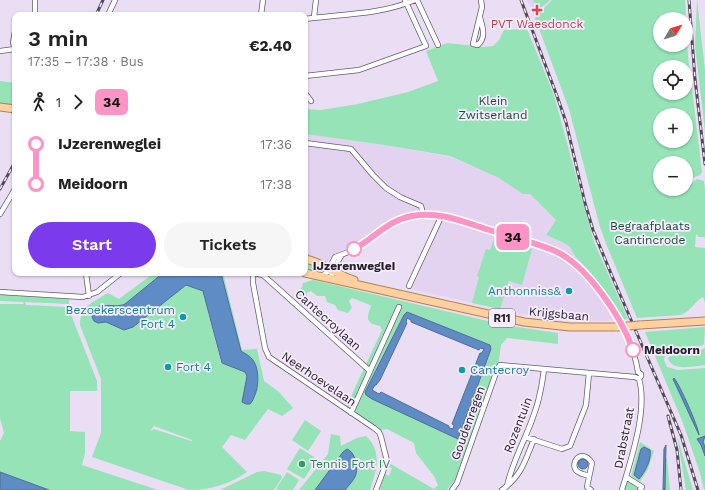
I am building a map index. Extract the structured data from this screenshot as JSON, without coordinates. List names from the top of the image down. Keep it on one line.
{"streets":{"main road":["Krijgsbaan","R11"],"street":["Cantecroylaan","Neerhoevelaan","Goudenregen","Rozentuin","Drabstraat"]},"crossings":[["Krijgsbaan","Drabstraat"],["Cantecroylaan","Neerhoevelaan"],["Goudenregen","Rozentuin"]],"parks":["Klein Zwitserland","Begraafplaats Cantincrode"],"places":{"health":["PVT Waesdonck"],"other":["IJzerenweglei","Anthonniss&","Bezoekerscentrum Fort 4","Meidoorn","Fort 4","Cantecroy","Tennis Fort IV"]},"lines":["bus line 34"],"north":"top right","page":{"on_map":"34","map_buttons":["+","−"],"heading":["3 min","17:35 – 17:38 · Bus","€2.40"],"legs":["1","34"],"list":[{"name":"IJzerenweglei","value":"17:36"},{"name":"Meidoorn","value":"17:38"}],"buttons":["Start","Tickets"]}}
